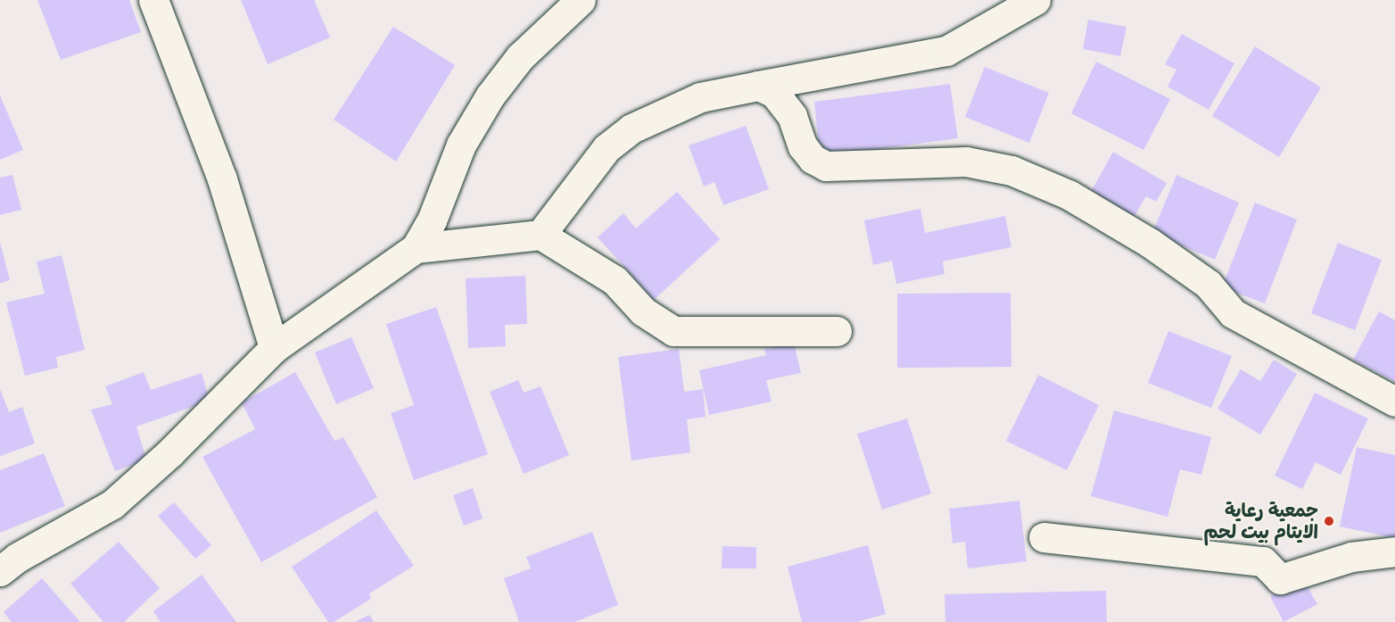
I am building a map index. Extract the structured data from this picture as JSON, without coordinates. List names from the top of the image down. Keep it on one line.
{"places":["جمعية رعاية الايتام بيت لحم"]}
